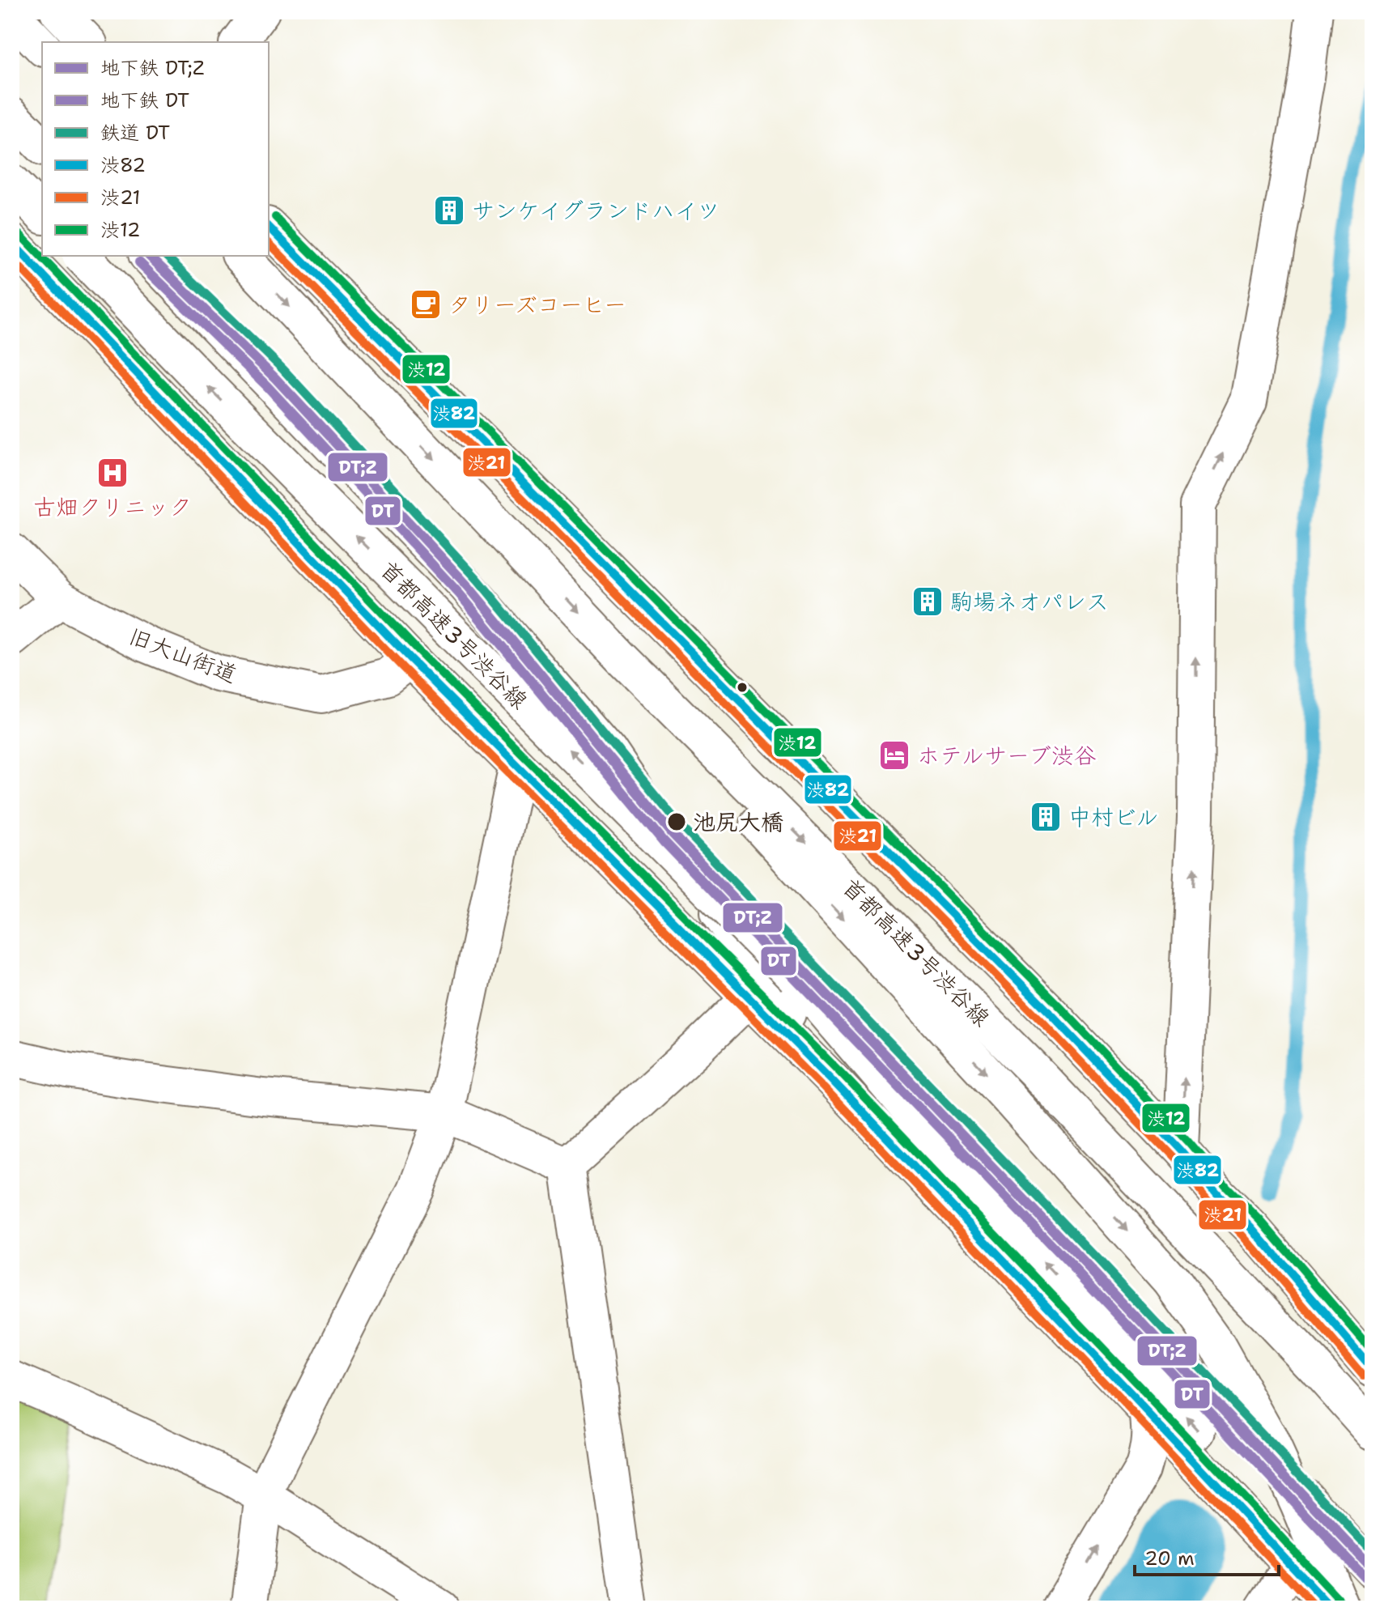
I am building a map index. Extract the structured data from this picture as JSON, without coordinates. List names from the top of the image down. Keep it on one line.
{"streets":{"main road":["首都高速3号渋谷線","旧大山街道"]},"places":{"building":["サンケイグランドハイツ","駒場ネオパレス","中村ビル"],"cafe":["タリーズコーヒー"],"hospital":["古畑クリニック"],"hotel":["ホテルサーブ渋谷"],"other":["池尻大橋"]},"lines":["transit line 渋12","transit line 渋82","transit line 渋21","metro line DT;Z","rail line DT","metro line DT"],"legend":["地下鉄 DT;Z","地下鉄 DT","鉄道 DT","渋82","渋21","渋12"],"scale_bar":"20 m"}
